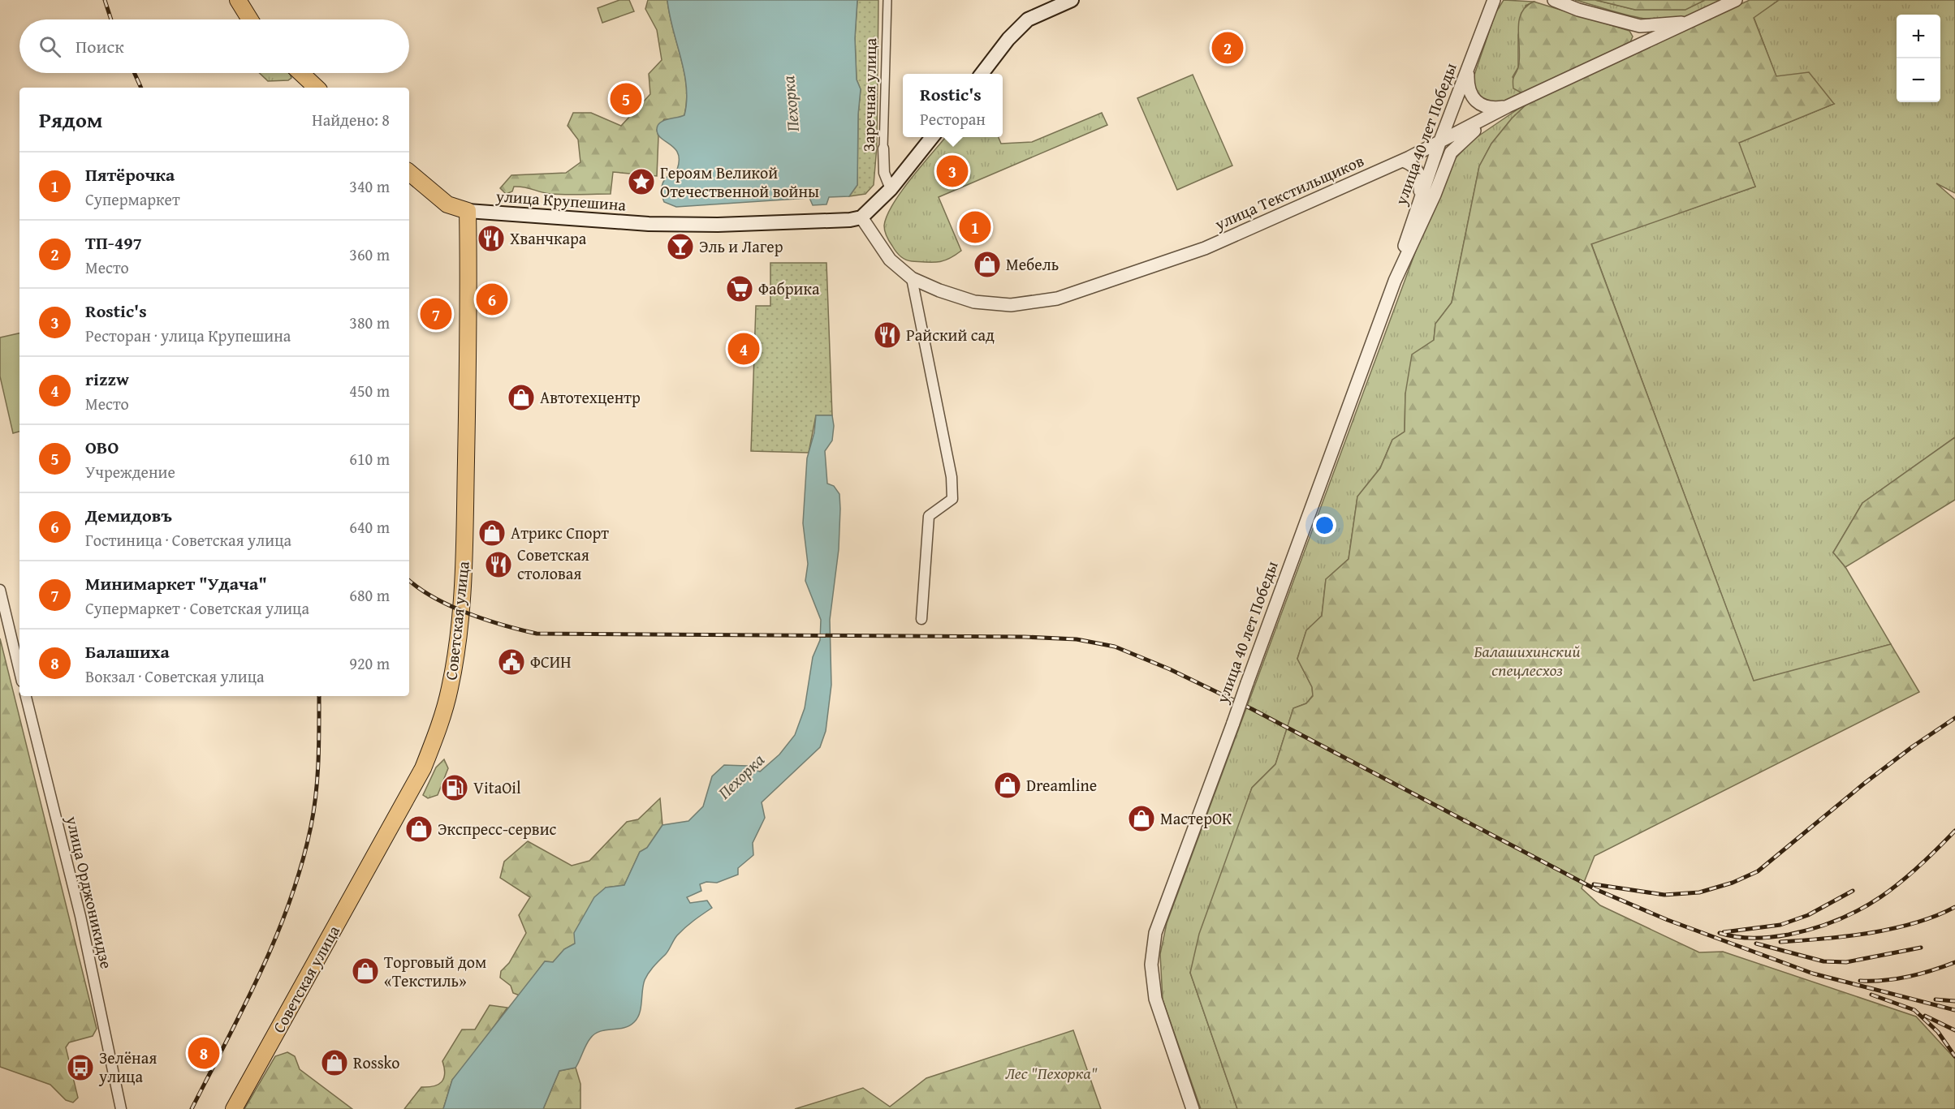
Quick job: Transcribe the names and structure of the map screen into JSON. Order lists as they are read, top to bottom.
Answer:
{
  "streets": {
    "main road": ["улица Крупешина", "Советская улица"],
    "street": [
      "Заречная улица",
      "улица 40 лет Победы",
      "улица Текстильщиков",
      "улица Орджоникидзе"
    ]
  },
  "crossings": [
    ["улица 40 лет Победы", "улица Текстильщиков"],
    ["улица Текстильщиков", "улица Крупешина"],
    ["улица Крупешина", "Советская улица"]
  ],
  "water": ["Пехорка"],
  "parks": ["Балашихинский спецлесхоз", "Лес \"Пехорка\""],
  "places": {
    "place": ["Героям Великой Отечественной войны"],
    "restaurant": ["Хванчкара", "Райский сад", "Советская столовая"],
    "bar": ["Эль и Лагер"],
    "shop": [
      "Мебель",
      "Автотехцентр",
      "Атрикс Спорт",
      "Dreamline",
      "МастерОК",
      "Экспресс-сервис",
      "Торговый дом «Текстиль»",
      "Rossko"
    ],
    "supermarket": ["Фабрика"],
    "public building": ["ФСИН"],
    "fuel station": ["VitaOil"],
    "bus stop": ["Зелёная улица"]
  },
  "page": {
    "map_buttons": ["+", "−"],
    "search": "Поиск",
    "pins": [
      "2",
      "5",
      "3",
      "1",
      "6",
      "7",
      "4",
      "8"
    ],
    "popup": ["Rostic's", "Ресторан"],
    "heading": ["Рядом", "Найдено: 8"],
    "list": [
      {
        "mark": "1",
        "name": "Пятёрочка",
        "note": "Супермаркет",
        "value": "340 m"
      },
      {
        "mark": "2",
        "name": "ТП-497",
        "note": "Место",
        "value": "360 m"
      },
      {
        "mark": "3",
        "name": "Rostic's",
        "note": "Ресторан · улица Крупешина",
        "value": "380 m"
      },
      {
        "mark": "4",
        "name": "rizzw",
        "note": "Место",
        "value": "450 m"
      },
      {
        "mark": "5",
        "name": "ОВО",
        "note": "Учреждение",
        "value": "610 m"
      },
      {
        "mark": "6",
        "name": "Демидовъ",
        "note": "Гостиница · Советская улица",
        "value": "640 m"
      },
      {
        "mark": "7",
        "name": "Минимаркет \"Удача\"",
        "note": "Супермаркет · Советская улица",
        "value": "680 m"
      },
      {
        "mark": "8",
        "name": "Балашиха",
        "note": "Вокзал · Советская улица",
        "value": "920 m"
      }
    ]
  }
}
